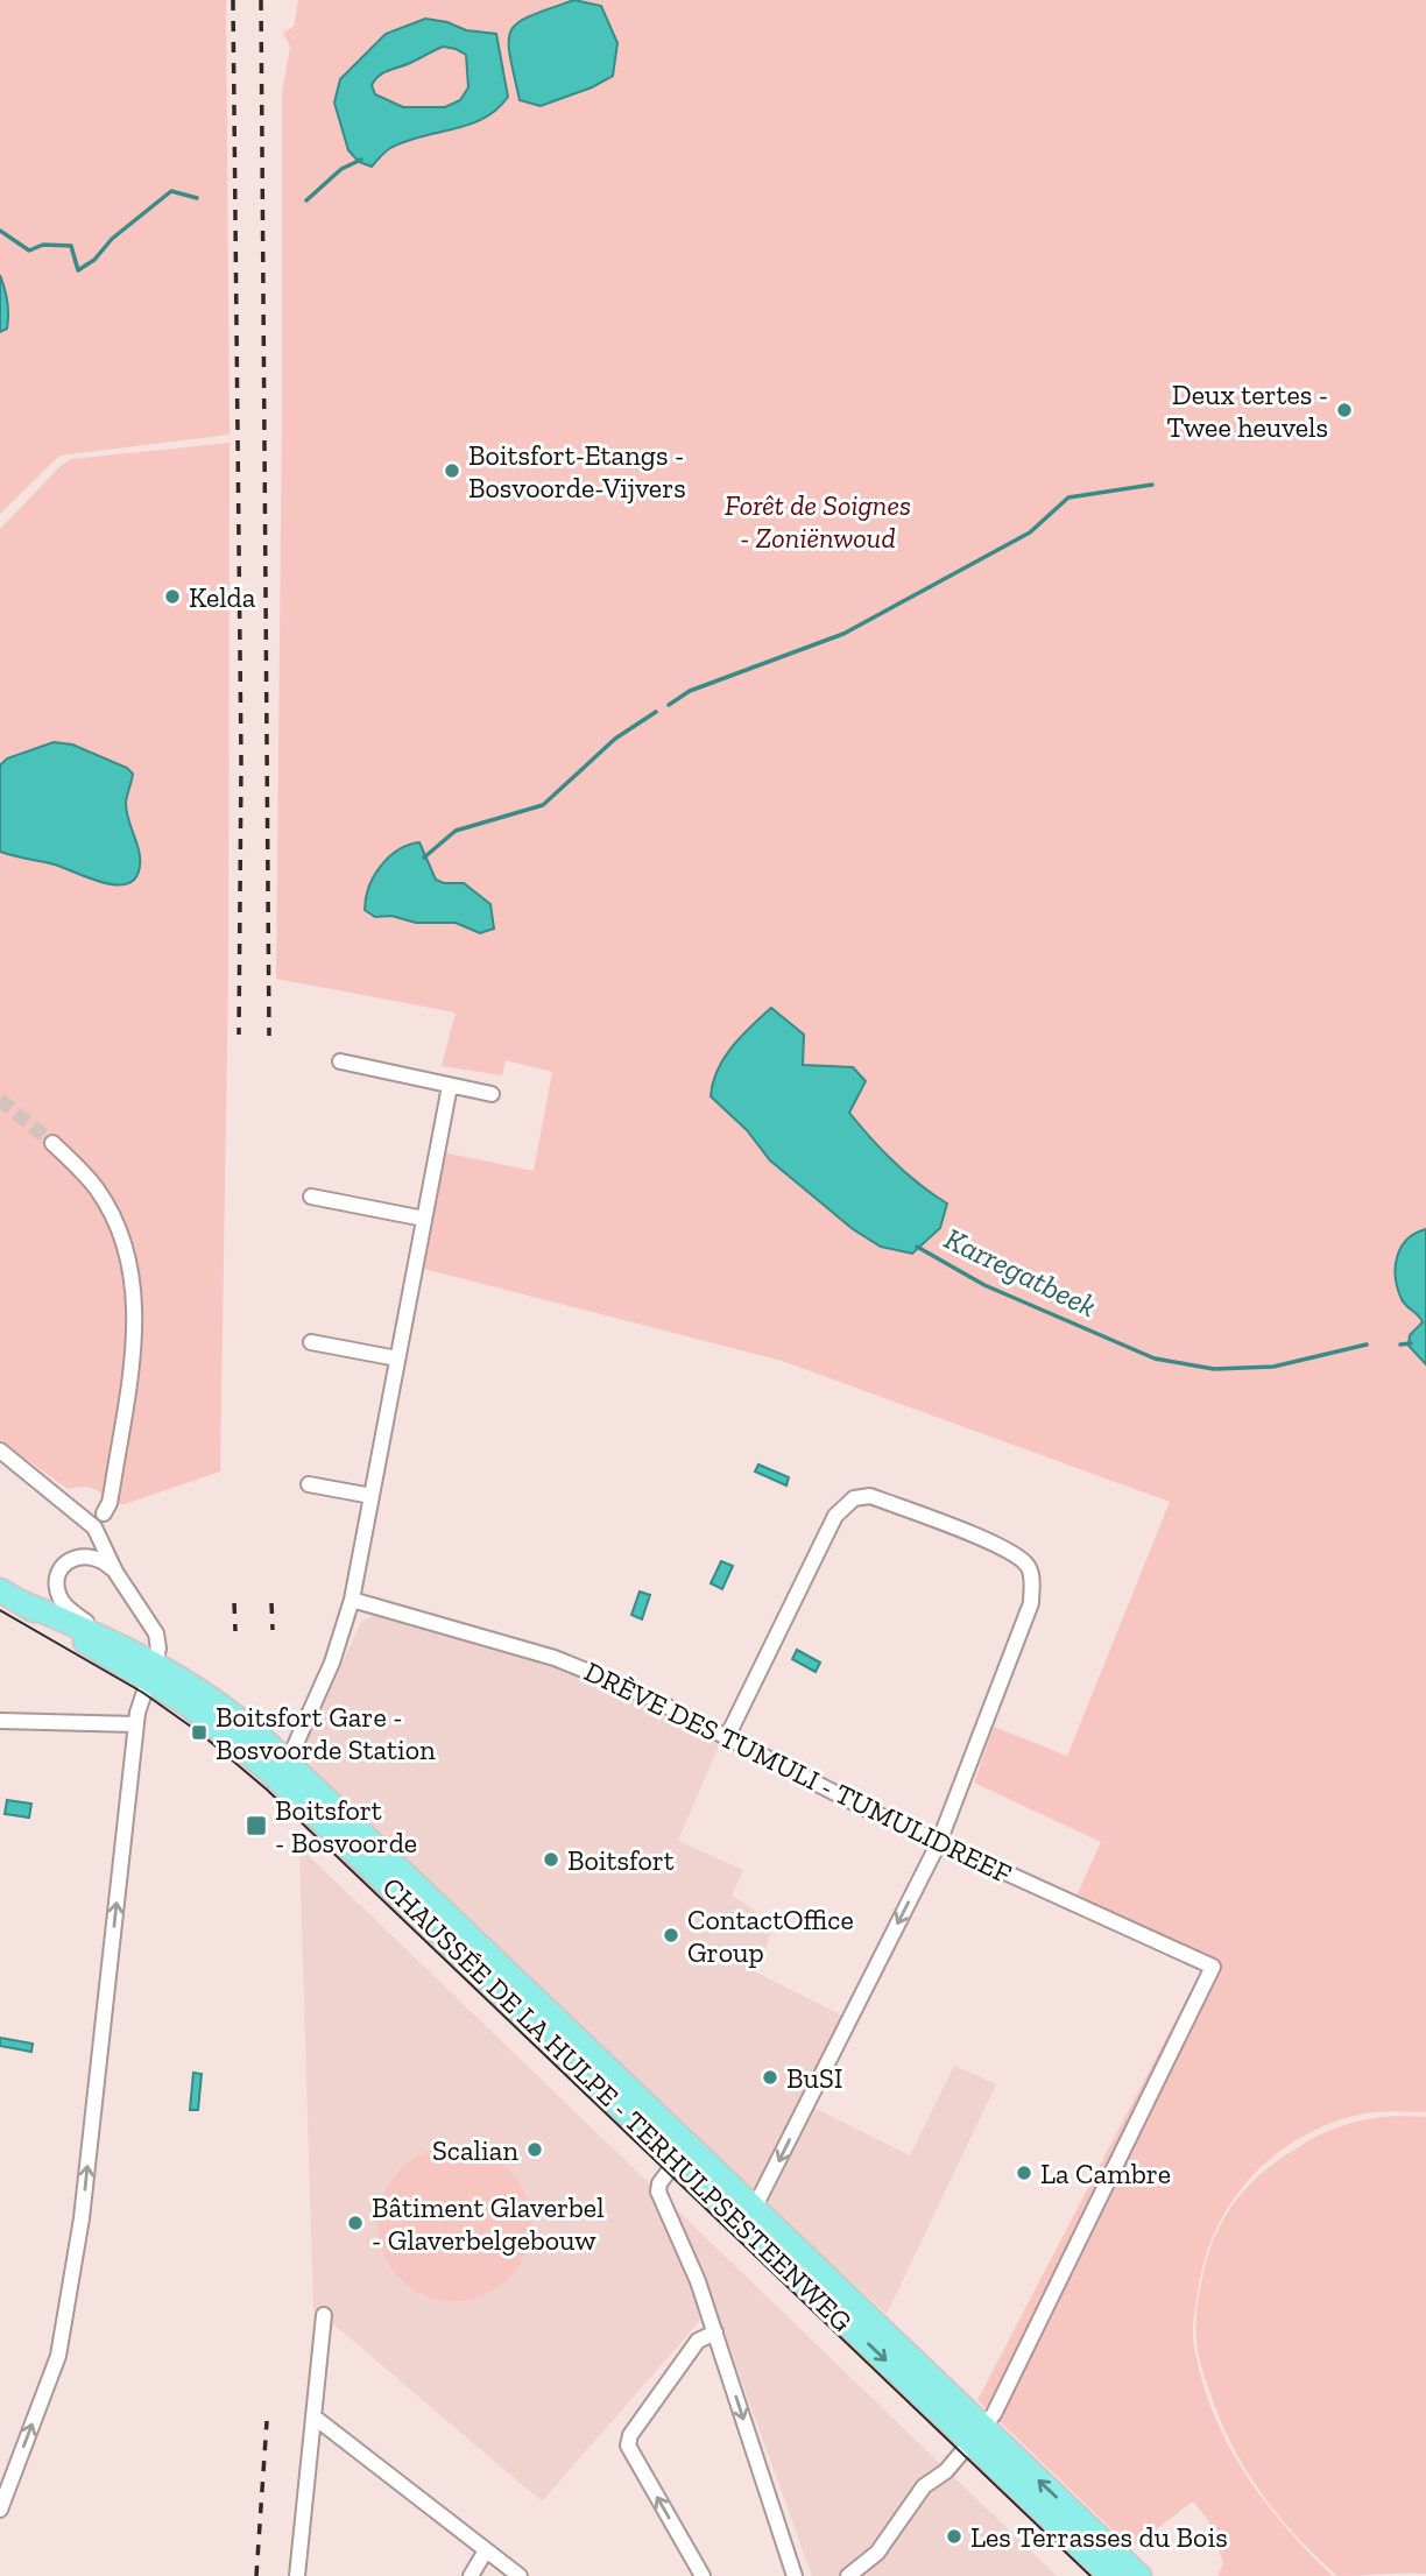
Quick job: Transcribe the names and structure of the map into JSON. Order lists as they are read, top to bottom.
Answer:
{
  "streets": {
    "main road": ["CHAUSSÉE DE LA HULPE - TERHULPSESTEENWEG"],
    "street": ["DRÈVE DES TUMULI - TUMULIDREEF"]
  },
  "crossings": [
    ["DRÈVE DES TUMULI - TUMULIDREEF", "CHAUSSÉE DE LA HULPE - TERHULPSESTEENWEG"]
  ],
  "water": ["Karregatbeek"],
  "parks": ["Forêt de Soignes - Zoniënwoud"],
  "places": {
    "other": [
      "Deux tertes - Twee heuvels",
      "Boitsfort-Etangs - Bosvoorde-Vijvers",
      "Kelda",
      "Boitsfort",
      "ContactOffice Group",
      "BuSI",
      "Scalian",
      "La Cambre",
      "Bâtiment Glaverbel - Glaverbelgebouw",
      "Les Terrasses du Bois"
    ],
    "transit": ["Boitsfort Gare - Bosvoorde Station", "Boitsfort - Bosvoorde"]
  }
}
